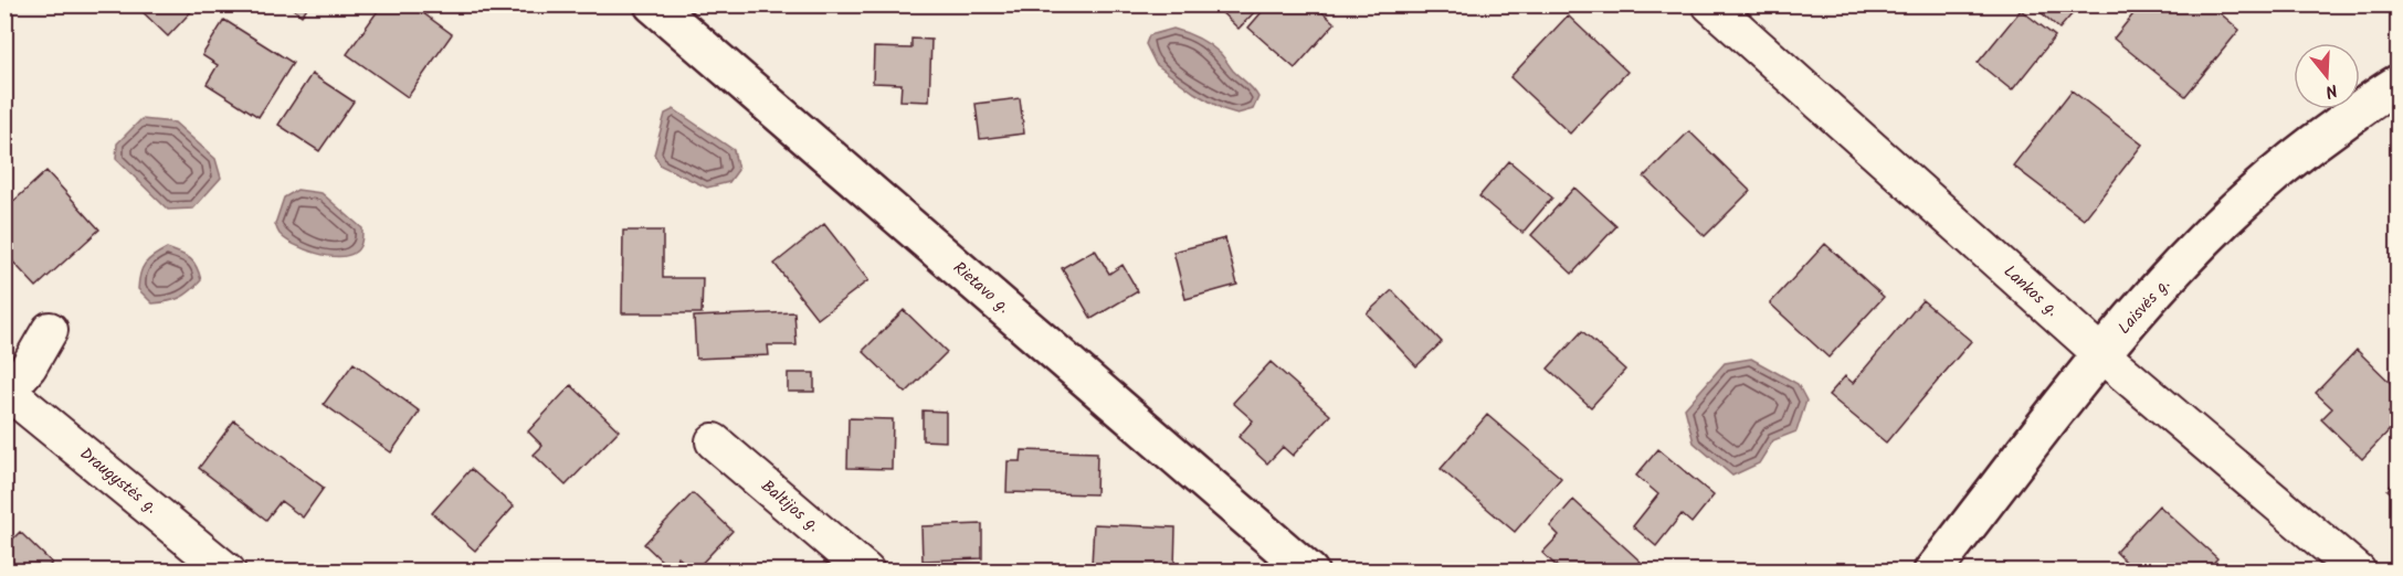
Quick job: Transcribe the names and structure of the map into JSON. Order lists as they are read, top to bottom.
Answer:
{
  "streets": {
    "main road": ["Rietavo g.", "Laisvės g."],
    "street": ["Lankos g.", "Draugystės g.", "Baltijos g."]
  },
  "crossings": [
    ["Lankos g.", "Laisvės g."]
  ],
  "north": "bottom"
}
